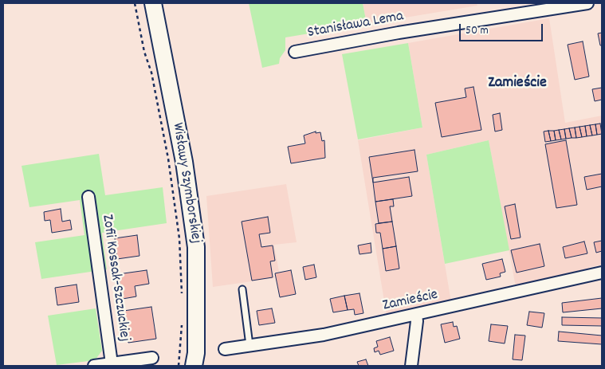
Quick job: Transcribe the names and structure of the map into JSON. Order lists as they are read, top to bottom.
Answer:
{
  "streets": {
    "main road": ["Wisławy Szymborskiej"],
    "street": ["Stanisława Lema", "Zofii Kossak-Szczuckiej", "Zamieście"]
  },
  "districts": ["Zamieście"],
  "scale_bar": "50 m"
}
